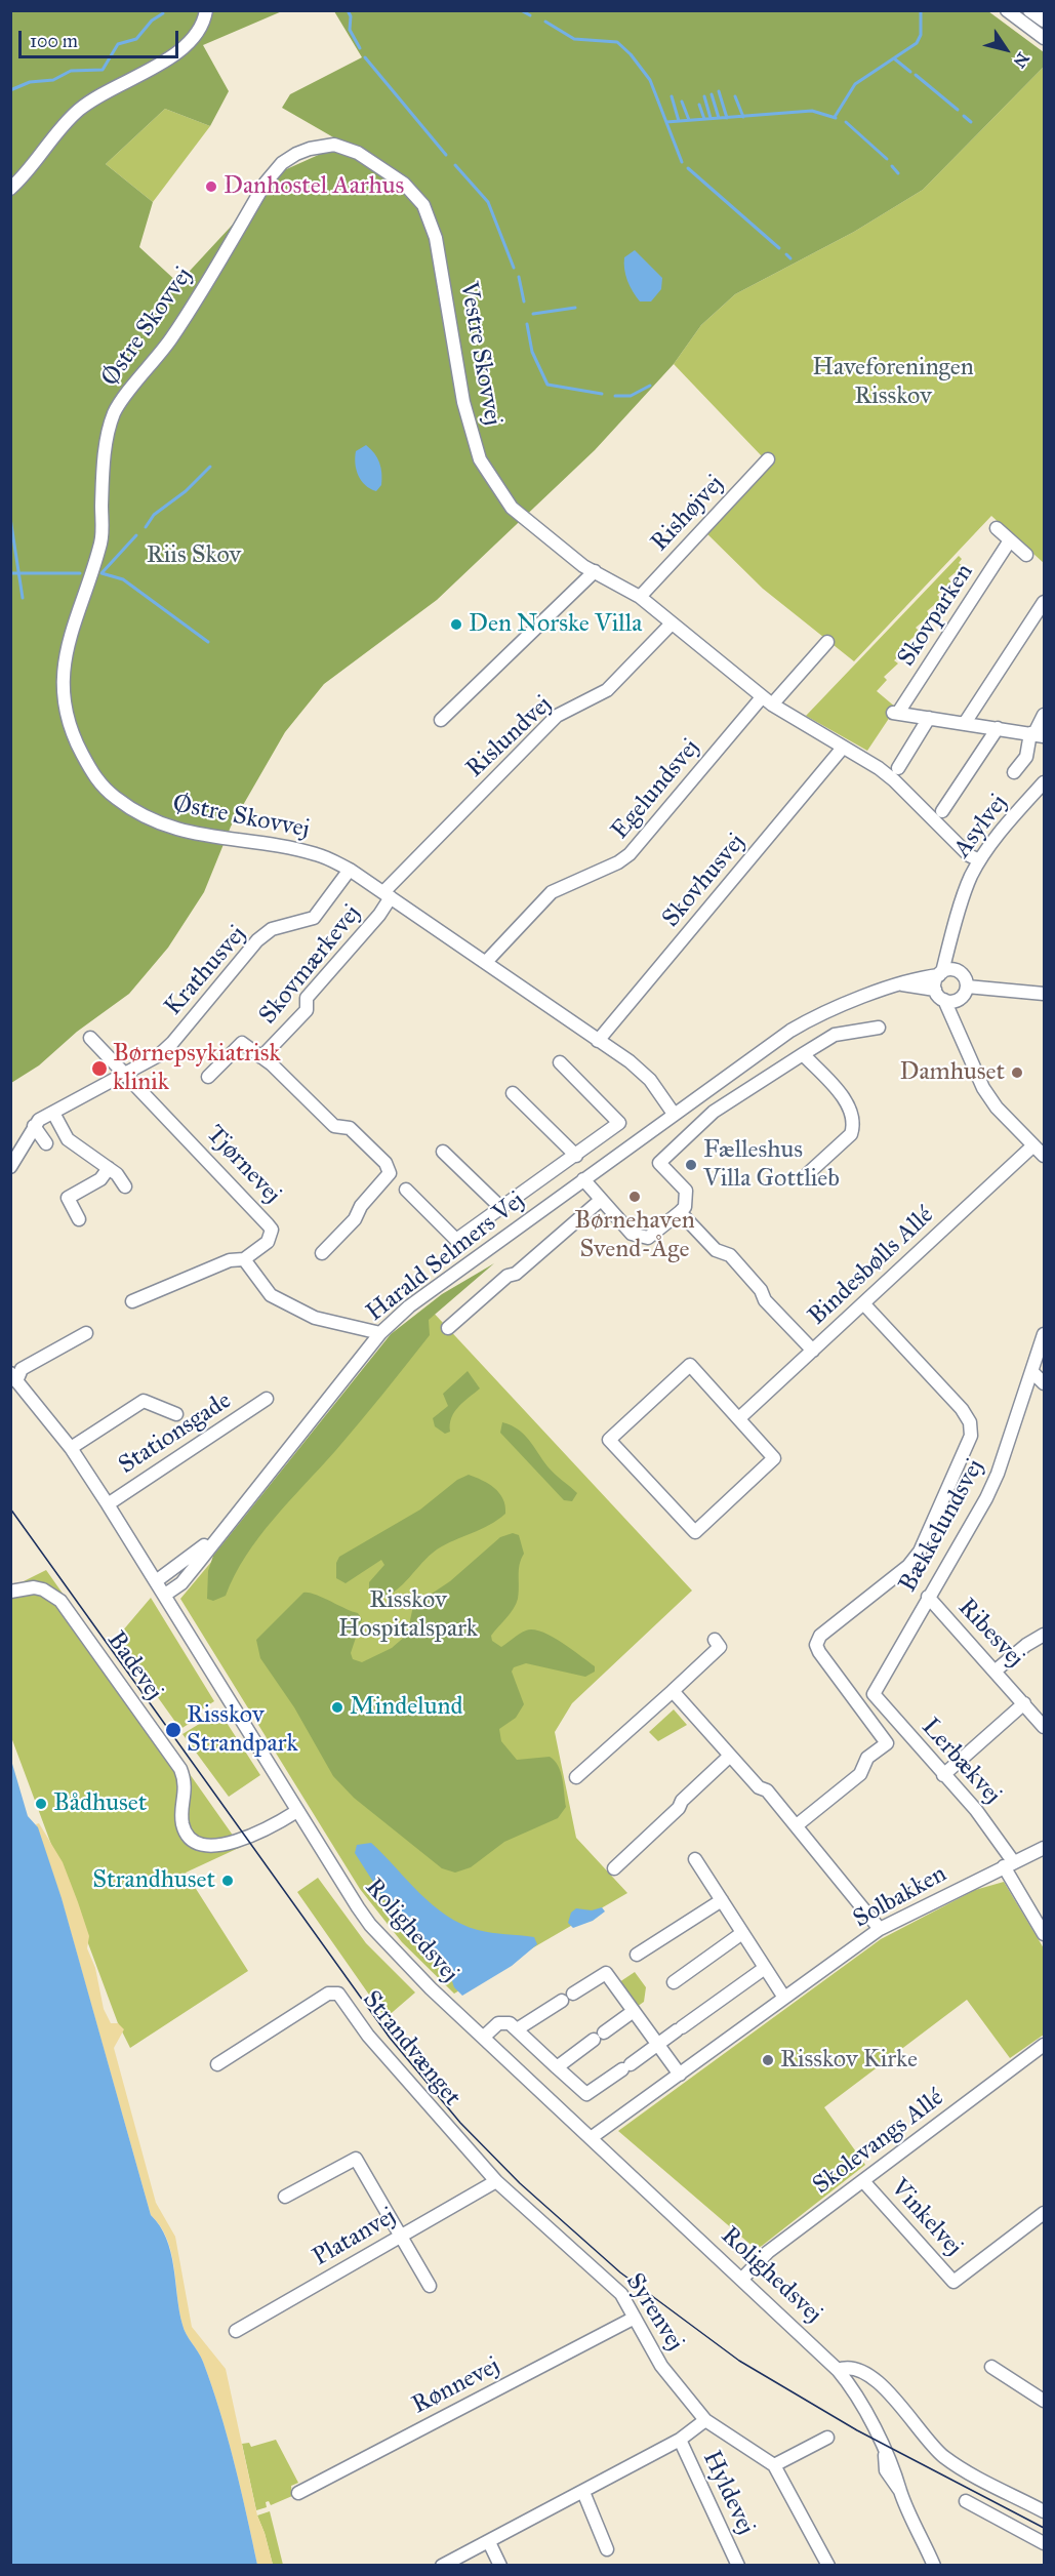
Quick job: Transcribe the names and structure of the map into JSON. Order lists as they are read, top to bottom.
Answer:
{
  "streets": {
    "street": [
      "Østre Skovvej",
      "Vestre Skovvej",
      "Rishøjvej",
      "Skovparken",
      "Rislundvej",
      "Egelundsvej",
      "Asylvej",
      "Skovhusvej",
      "Skovmærkevej",
      "Krathusvej",
      "Tjørnevej",
      "Harald Selmers Vej",
      "Bindesbølls Allé",
      "Stationsgade",
      "Bækkelundsvej",
      "Ribesvej",
      "Badevej",
      "Lerbækvej",
      "Solbakken",
      "Rolighedsvej",
      "Strandvænget",
      "Skolevangs Allé",
      "Vinkelvej",
      "Platanvej",
      "Syrenvej",
      "Rønnevej",
      "Hyldevej"
    ]
  },
  "crossings": [
    ["Østre Skovvej", "Vestre Skovvej"],
    ["Østre Skovvej", "Rislundvej"],
    ["Østre Skovvej", "Egelundsvej"],
    ["Østre Skovvej", "Skovhusvej"],
    ["Østre Skovvej", "Skovmærkevej"],
    ["Østre Skovvej", "Krathusvej"],
    ["Østre Skovvej", "Harald Selmers Vej"],
    ["Vestre Skovvej", "Rishøjvej"],
    ["Vestre Skovvej", "Rislundvej"],
    ["Vestre Skovvej", "Egelundsvej"],
    ["Vestre Skovvej", "Asylvej"],
    ["Vestre Skovvej", "Skovhusvej"],
    ["Rislundvej", "Skovmærkevej"],
    ["Asylvej", "Harald Selmers Vej"],
    ["Krathusvej", "Tjørnevej"],
    ["Harald Selmers Vej", "Stationsgade"],
    ["Harald Selmers Vej", "Rolighedsvej"],
    ["Stationsgade", "Rolighedsvej"],
    ["Bækkelundsvej", "Ribesvej"],
    ["Bækkelundsvej", "Lerbækvej"],
    ["Badevej", "Rolighedsvej"],
    ["Lerbækvej", "Solbakken"],
    ["Solbakken", "Rolighedsvej"],
    ["Rolighedsvej", "Skolevangs Allé"],
    ["Strandvænget", "Platanvej"],
    ["Strandvænget", "Syrenvej"],
    ["Skolevangs Allé", "Vinkelvej"],
    ["Platanvej", "Syrenvej"],
    ["Syrenvej", "Rønnevej"]
  ],
  "parks": ["Haveforeningen Risskov", "Riis Skov", "Risskov Hospitalspark"],
  "places": [
    "Danhostel Aarhus",
    "Den Norske Villa",
    "Børnepsykiatrisk klinik",
    "Damhuset",
    "Fælleshus Villa Gottlieb",
    "Børnehaven Svend-Åge",
    "Mindelund",
    "Risskov Strandpark",
    "Bådhuset",
    "Strandhuset",
    "Risskov Kirke"
  ],
  "scale_bar": "100 m",
  "north": "bottom right"
}
